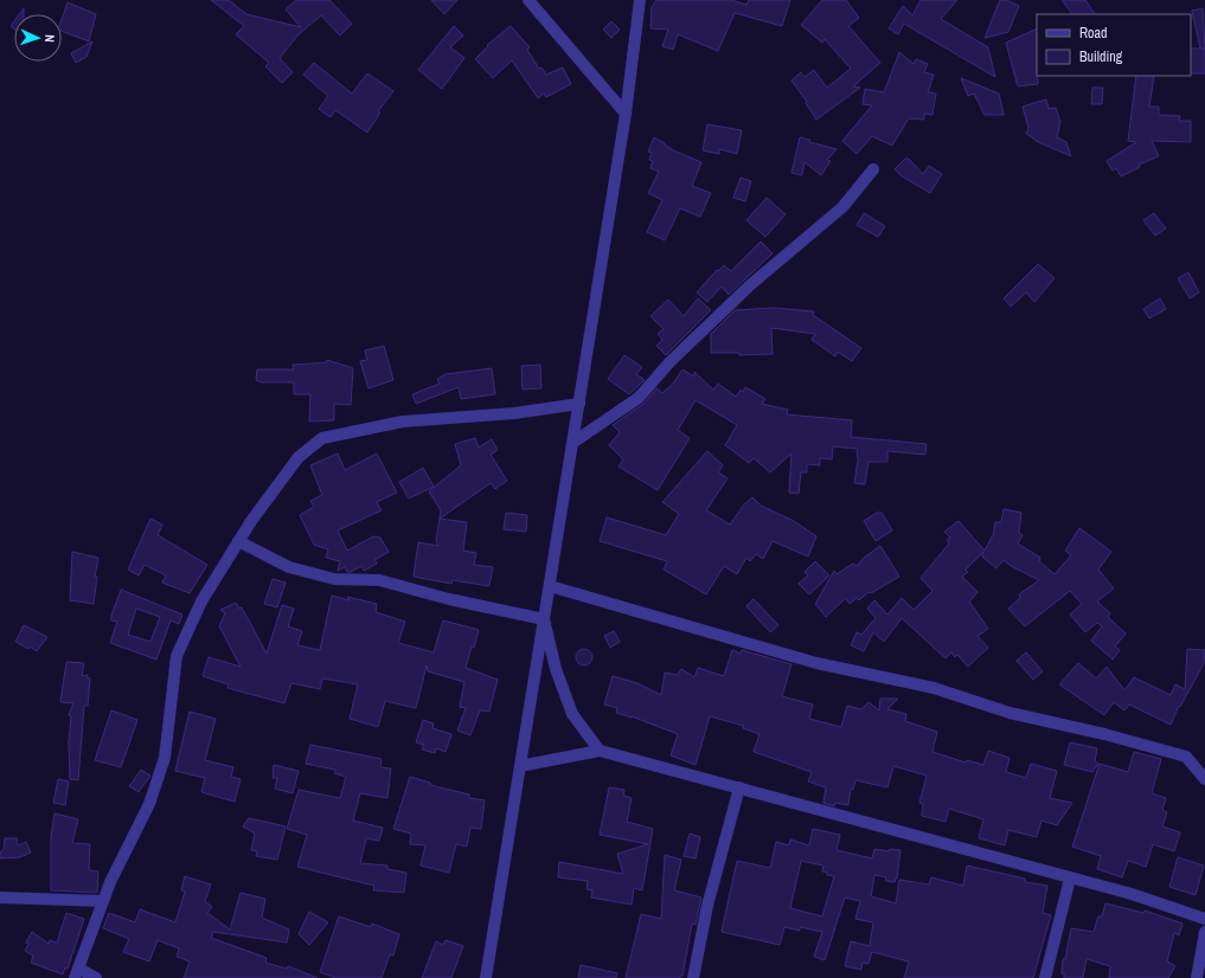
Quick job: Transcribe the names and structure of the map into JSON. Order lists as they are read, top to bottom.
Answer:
{
  "legend": ["Road", "Building"],
  "north": "right"
}
